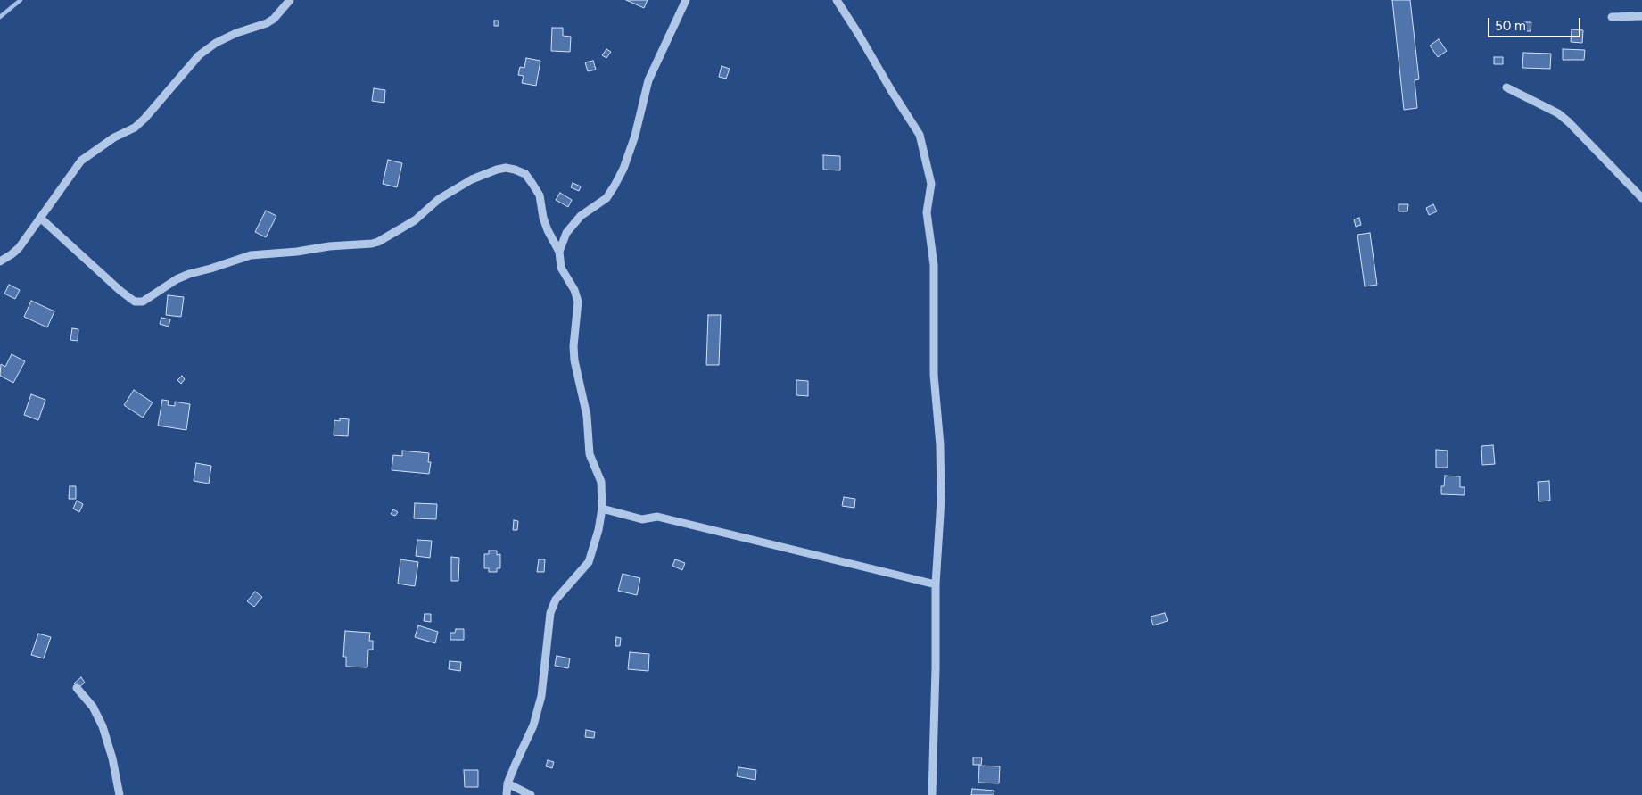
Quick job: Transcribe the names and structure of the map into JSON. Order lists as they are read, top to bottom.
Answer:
{
  "scale_bar": "50 m"
}
